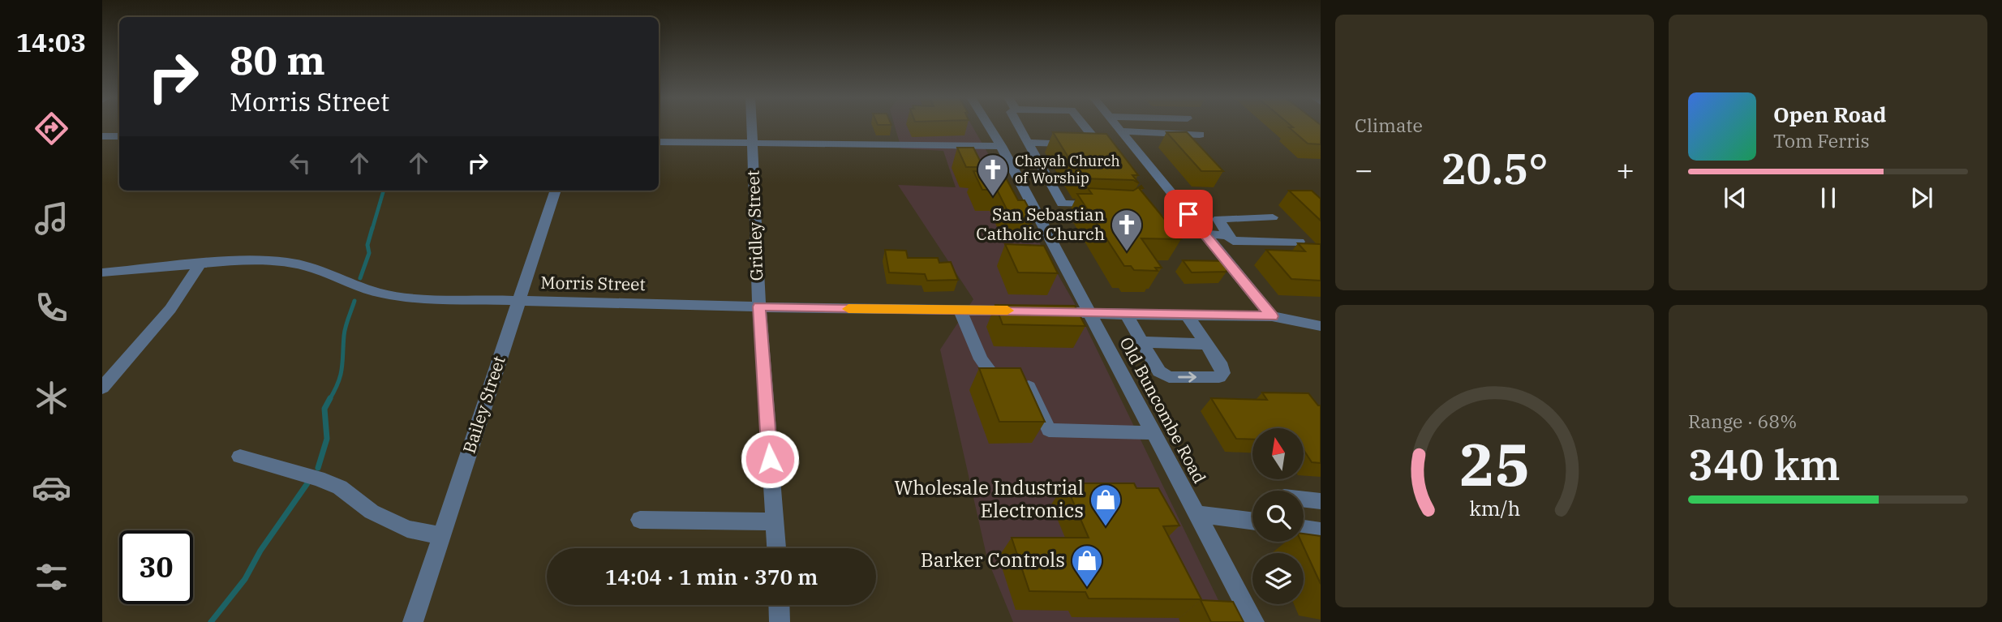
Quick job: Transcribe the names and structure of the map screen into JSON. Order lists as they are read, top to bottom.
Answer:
{
  "streets": {
    "street": [
      "Gridley Street",
      "Morris Street",
      "Bailey Street",
      "Old Buncombe Road"
    ]
  },
  "crossings": [
    ["Gridley Street", "Morris Street"],
    ["Morris Street", "Bailey Street"]
  ],
  "places": {
    "church": ["Chayah Church of Worship", "San Sebastian Catholic Church"],
    "shop": ["Wholesale Industrial Electronics", "Barker Controls"]
  },
  "north": "top",
  "page": {
    "tabs": "14:03",
    "tile": [
      "Climate",
      ["Range · 68%", "340 km"]
    ],
    "turn": ["80 m", "Morris Street"],
    "song": ["Open Road", "Tom Ferris"],
    "heat": ["−", "20.5°", "+"],
    "limit": "30",
    "trip": "14:04 · 1 min · 370 m",
    "gauge": ["25", "km/h"]
  }
}
